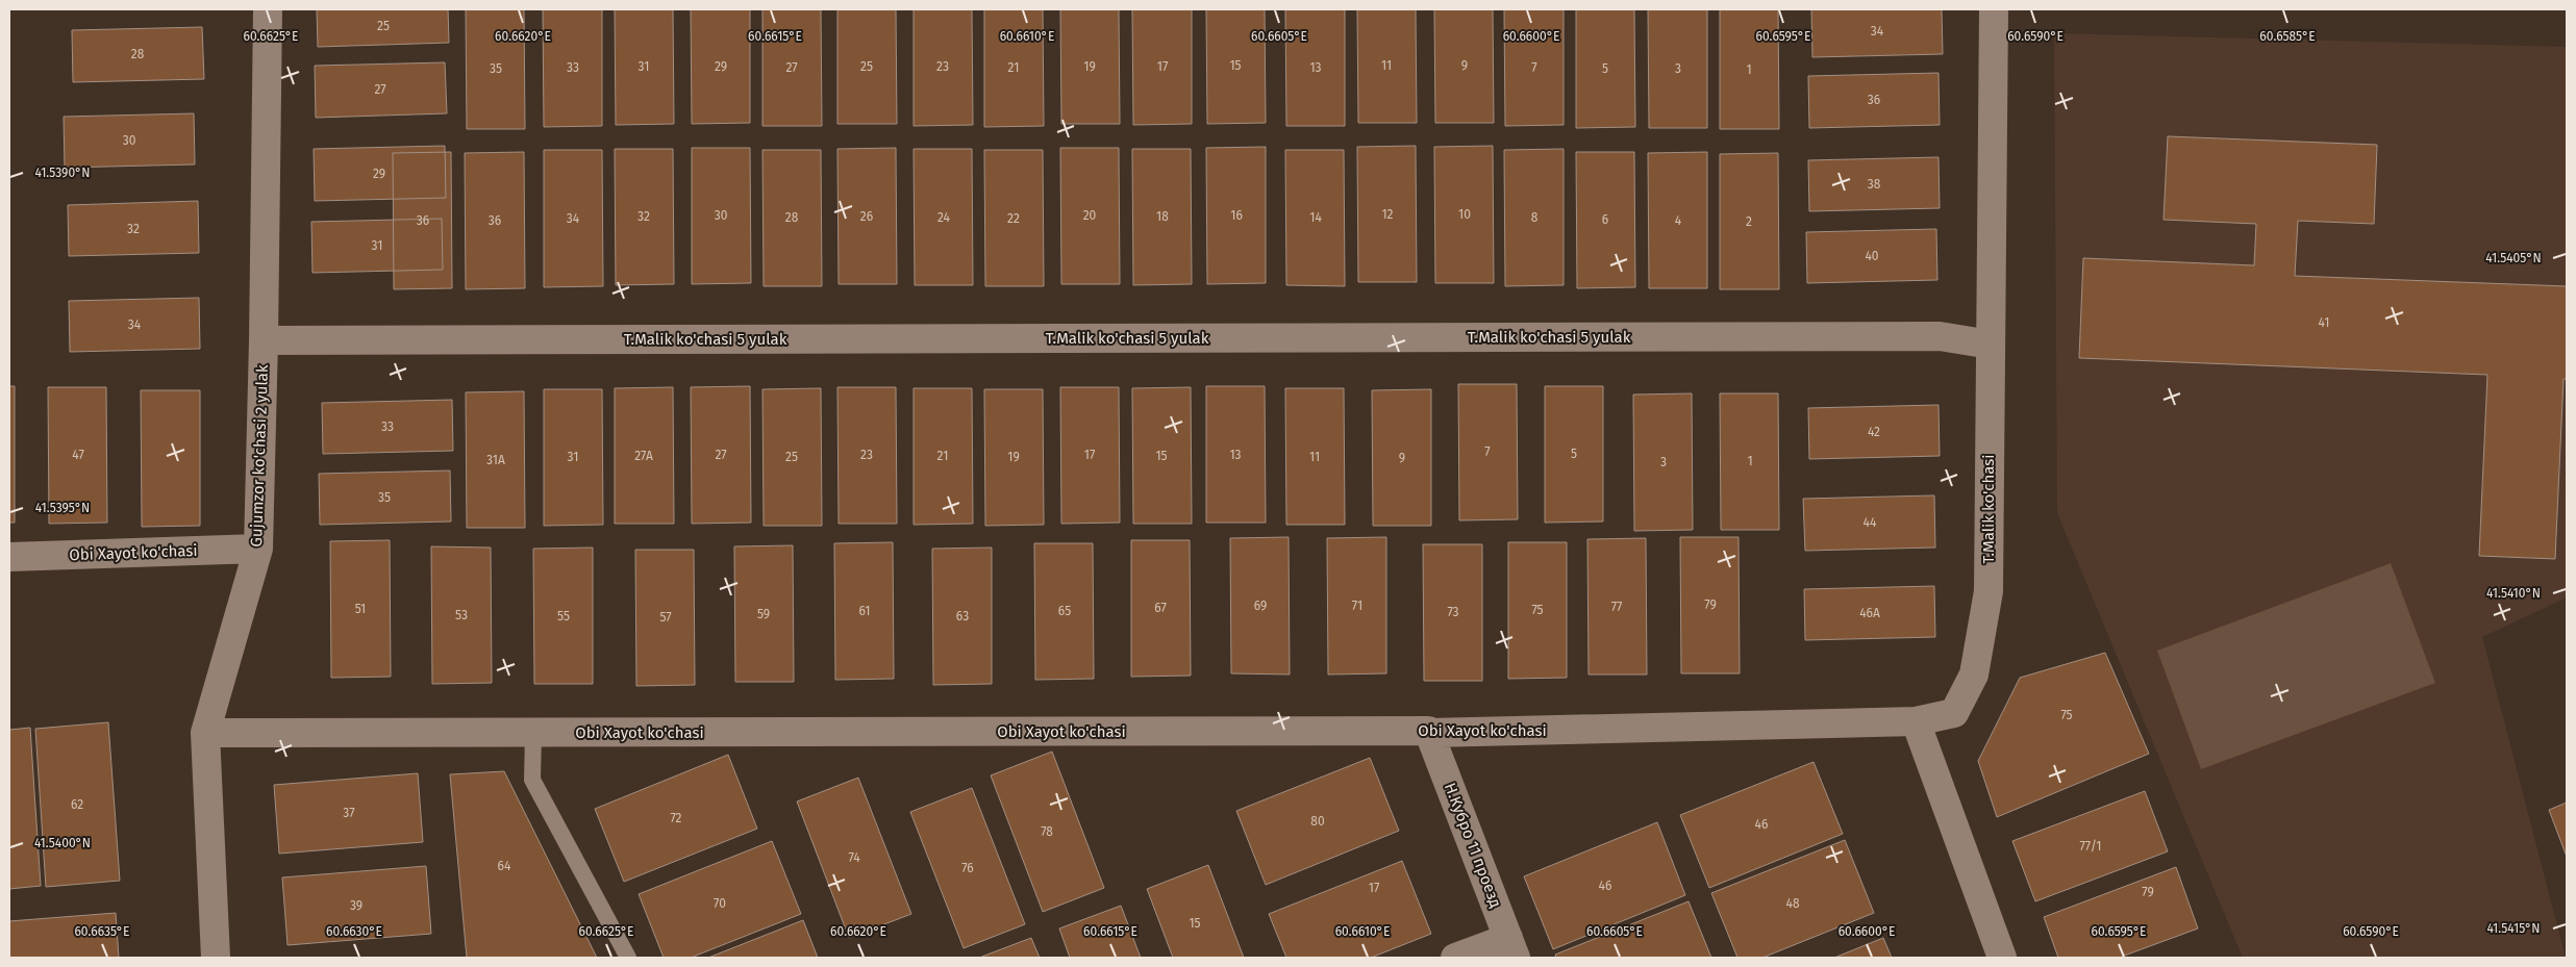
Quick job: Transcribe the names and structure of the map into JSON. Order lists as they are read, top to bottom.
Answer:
{
  "streets": {
    "street": [
      "T.Malik ko'chasi 5 yulak",
      "Gujumzor ko'chasi 2 yulak",
      "T.Malik ko'chasi",
      "Obi Xayot ko'chasi",
      "Н.Кубро 11 проезд"
    ]
  },
  "crossings": [
    ["T.Malik ko'chasi 5 yulak", "Gujumzor ko'chasi 2 yulak"],
    ["T.Malik ko'chasi 5 yulak", "T.Malik ko'chasi"],
    ["Gujumzor ko'chasi 2 yulak", "Obi Xayot ko'chasi"],
    ["T.Malik ko'chasi", "Obi Xayot ko'chasi"],
    ["Obi Xayot ko'chasi", "Н.Кубро 11 проезд"]
  ],
  "house_numbers": [
    "25",
    "34",
    "28",
    "15",
    "11",
    "9",
    "31",
    "29",
    "25",
    "23",
    "19",
    "17",
    "33",
    "27",
    "21",
    "13",
    "7",
    "35",
    "5",
    "3",
    "1",
    "27",
    "36",
    "30",
    "29",
    "38",
    "12",
    "10",
    "30",
    "20",
    "16",
    "32",
    "26",
    "18",
    "28",
    "24",
    "14",
    "8",
    "34",
    "22",
    "6",
    "36",
    "36",
    "4",
    "2",
    "32",
    "31",
    "40",
    "41",
    "34",
    "33",
    "42",
    "7",
    "5",
    "47",
    "27",
    "23",
    "17",
    "13",
    "27A",
    "21",
    "15",
    "31",
    "25",
    "19",
    "11",
    "9",
    "31A",
    "1",
    "3",
    "35",
    "44",
    "79",
    "69",
    "71",
    "77",
    "67",
    "51",
    "75",
    "61",
    "65",
    "73",
    "46A",
    "59",
    "53",
    "55",
    "63",
    "57",
    "75",
    "62",
    "37",
    "72",
    "80",
    "46",
    "78",
    "77/1",
    "74",
    "64",
    "76",
    "46",
    "17",
    "79",
    "70",
    "48",
    "39",
    "15"
  ],
  "coordinates": [
    "60.6625°E",
    "60.6620°E",
    "60.6615°E",
    "60.6610°E",
    "60.6605°E",
    "60.6600°E",
    "60.6595°E",
    "60.6590°E",
    "60.6585°E",
    "41.5390°N",
    "41.5405°N",
    "41.5395°N",
    "41.5410°N",
    "41.5400°N",
    "41.5415°N",
    "60.6635°E",
    "60.6630°E"
  ]
}
